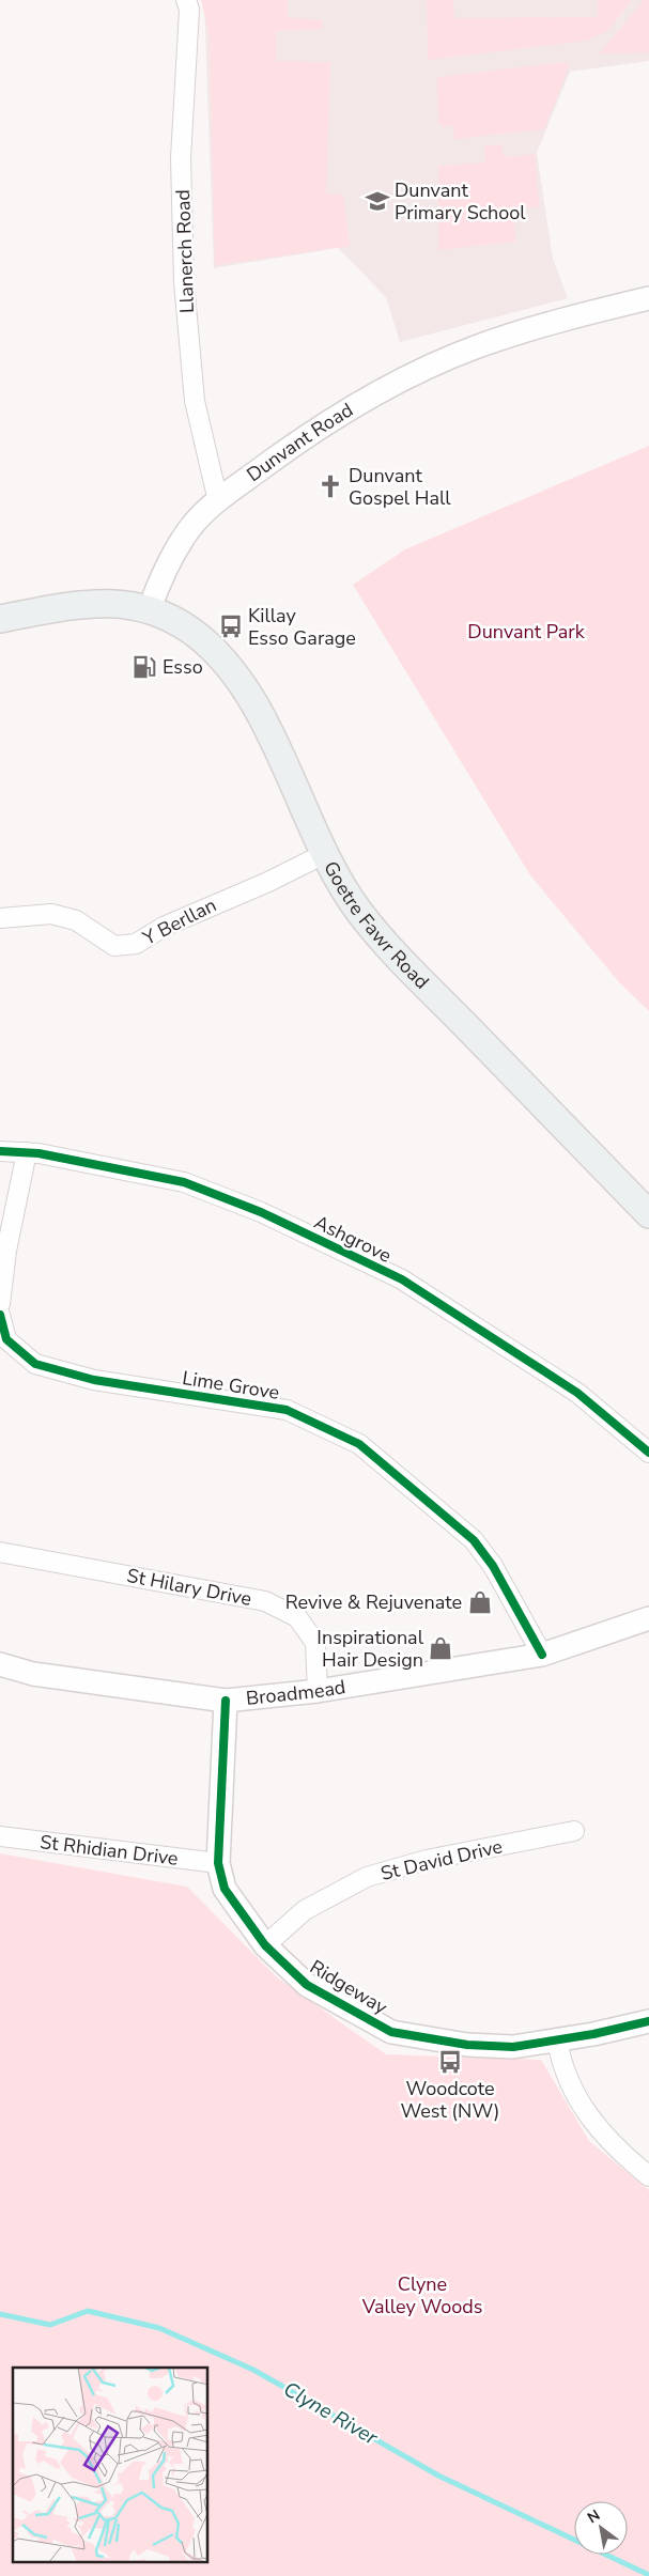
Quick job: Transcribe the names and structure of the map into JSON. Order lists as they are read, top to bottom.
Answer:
{
  "streets": {
    "main road": ["Goetre Fawr Road"],
    "street": [
      "Llanerch Road",
      "Dunvant Road",
      "Y Berllan",
      "Ashgrove",
      "Lime Grove",
      "St Hilary Drive",
      "Broadmead",
      "St Rhidian Drive",
      "St David Drive",
      "Ridgeway"
    ]
  },
  "crossings": [
    ["Llanerch Road", "Dunvant Road"],
    ["Dunvant Road", "Goetre Fawr Road"],
    ["Y Berllan", "Goetre Fawr Road"],
    ["Lime Grove", "Broadmead"],
    ["St Hilary Drive", "Broadmead"],
    ["Broadmead", "Ridgeway"],
    ["St Rhidian Drive", "Ridgeway"],
    ["St David Drive", "Ridgeway"]
  ],
  "water": ["Clyne River"],
  "parks": ["Dunvant Park", "Clyne Valley Woods"],
  "places": {
    "school or university": ["Dunvant Primary School"],
    "church": ["Dunvant Gospel Hall"],
    "bus stop": ["Killay Esso Garage", "Woodcote West (NW)"],
    "fuel station": ["Esso"],
    "shop": ["Revive & Rejuvenate", "Inspirational Hair Design"]
  },
  "north": "top left"
}
